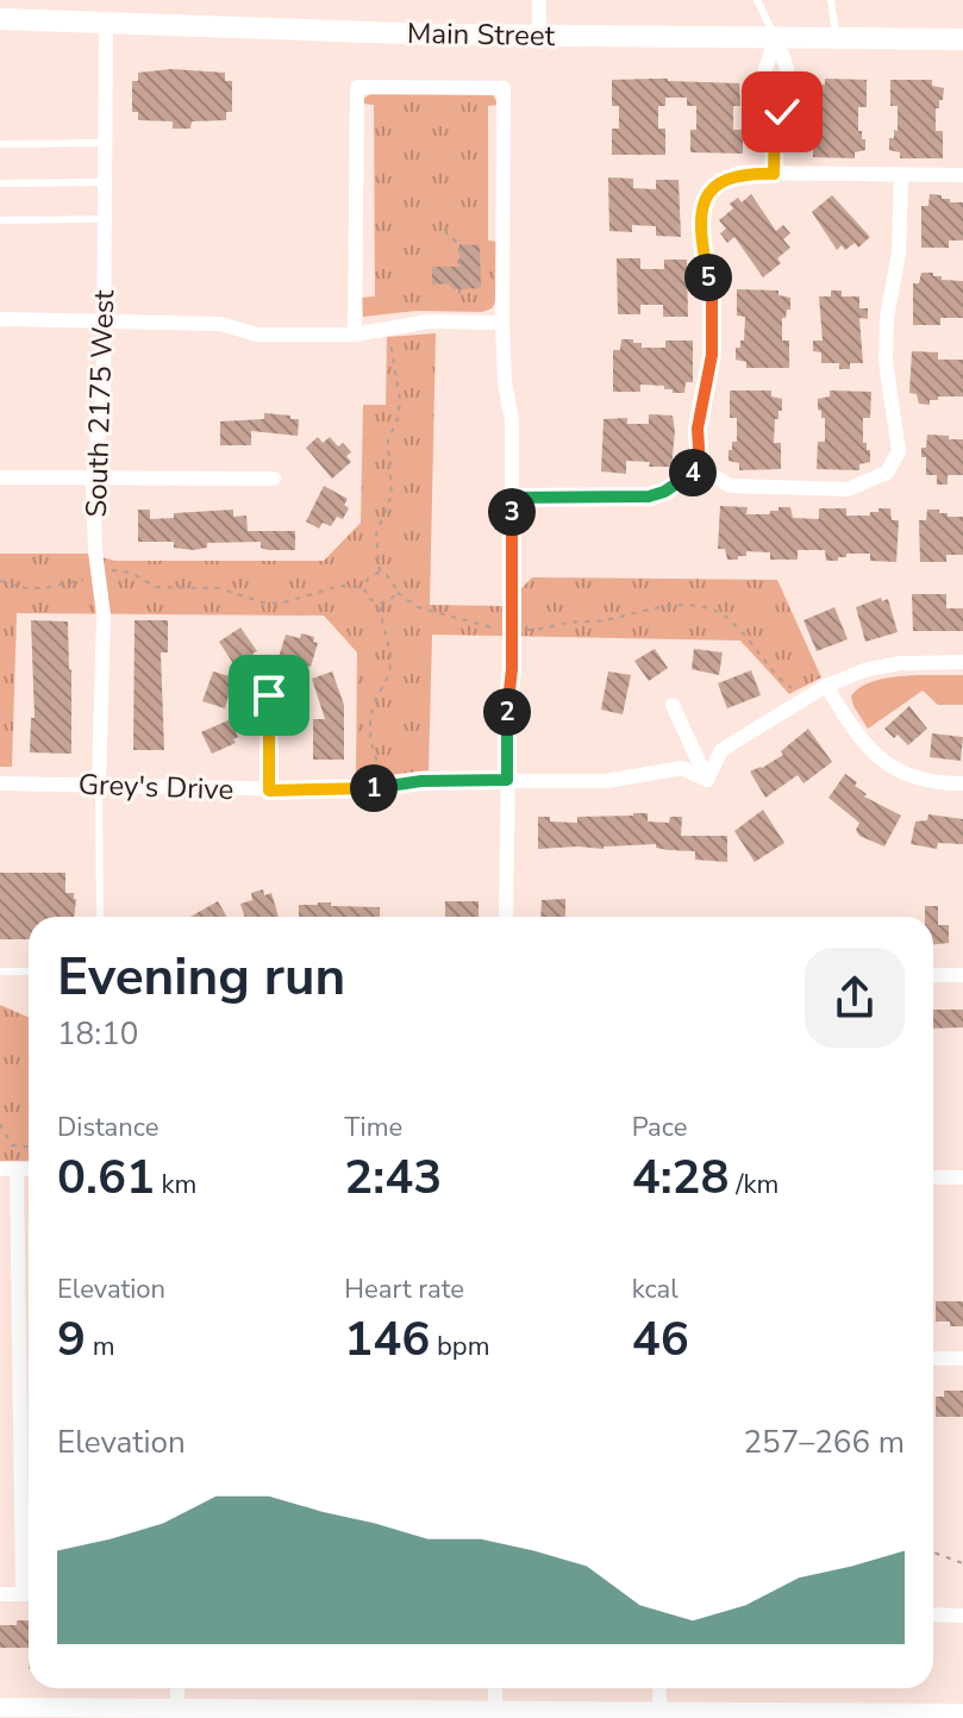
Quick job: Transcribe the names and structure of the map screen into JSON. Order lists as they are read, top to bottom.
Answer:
{
  "streets": {
    "main road": ["Main Street"],
    "street": ["South 2175 West", "Grey's Drive"]
  },
  "crossings": [
    ["Main Street", "South 2175 West"],
    ["South 2175 West", "Grey's Drive"]
  ],
  "page": {
    "pins": [
      "5",
      "4",
      "3",
      "2",
      "1"
    ],
    "heading": ["Evening run", "18:10"],
    "stats": [
      ["Distance", "0.61 km"],
      ["Time", "2:43"],
      ["Pace", "4:28 /km"],
      ["Elevation", "9 m"],
      ["Heart rate", "146 bpm"],
      ["kcal", "46"]
    ],
    "chart": ["Elevation", "257–266 m"]
  }
}
